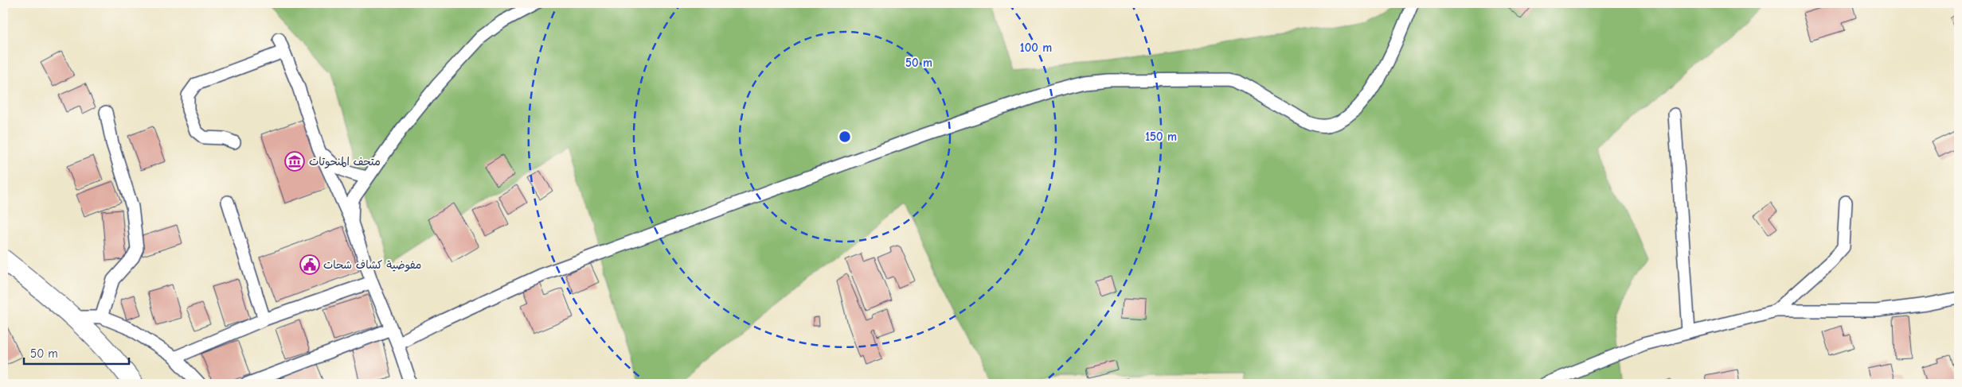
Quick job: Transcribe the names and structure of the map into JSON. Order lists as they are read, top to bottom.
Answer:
{
  "places": {
    "museum": ["متحف المنحوتات"],
    "public building": ["مفوضية كشاف شحات"]
  },
  "scale_bar": "50 m",
  "rings": ["100 m", "50 m", "150 m"]
}
